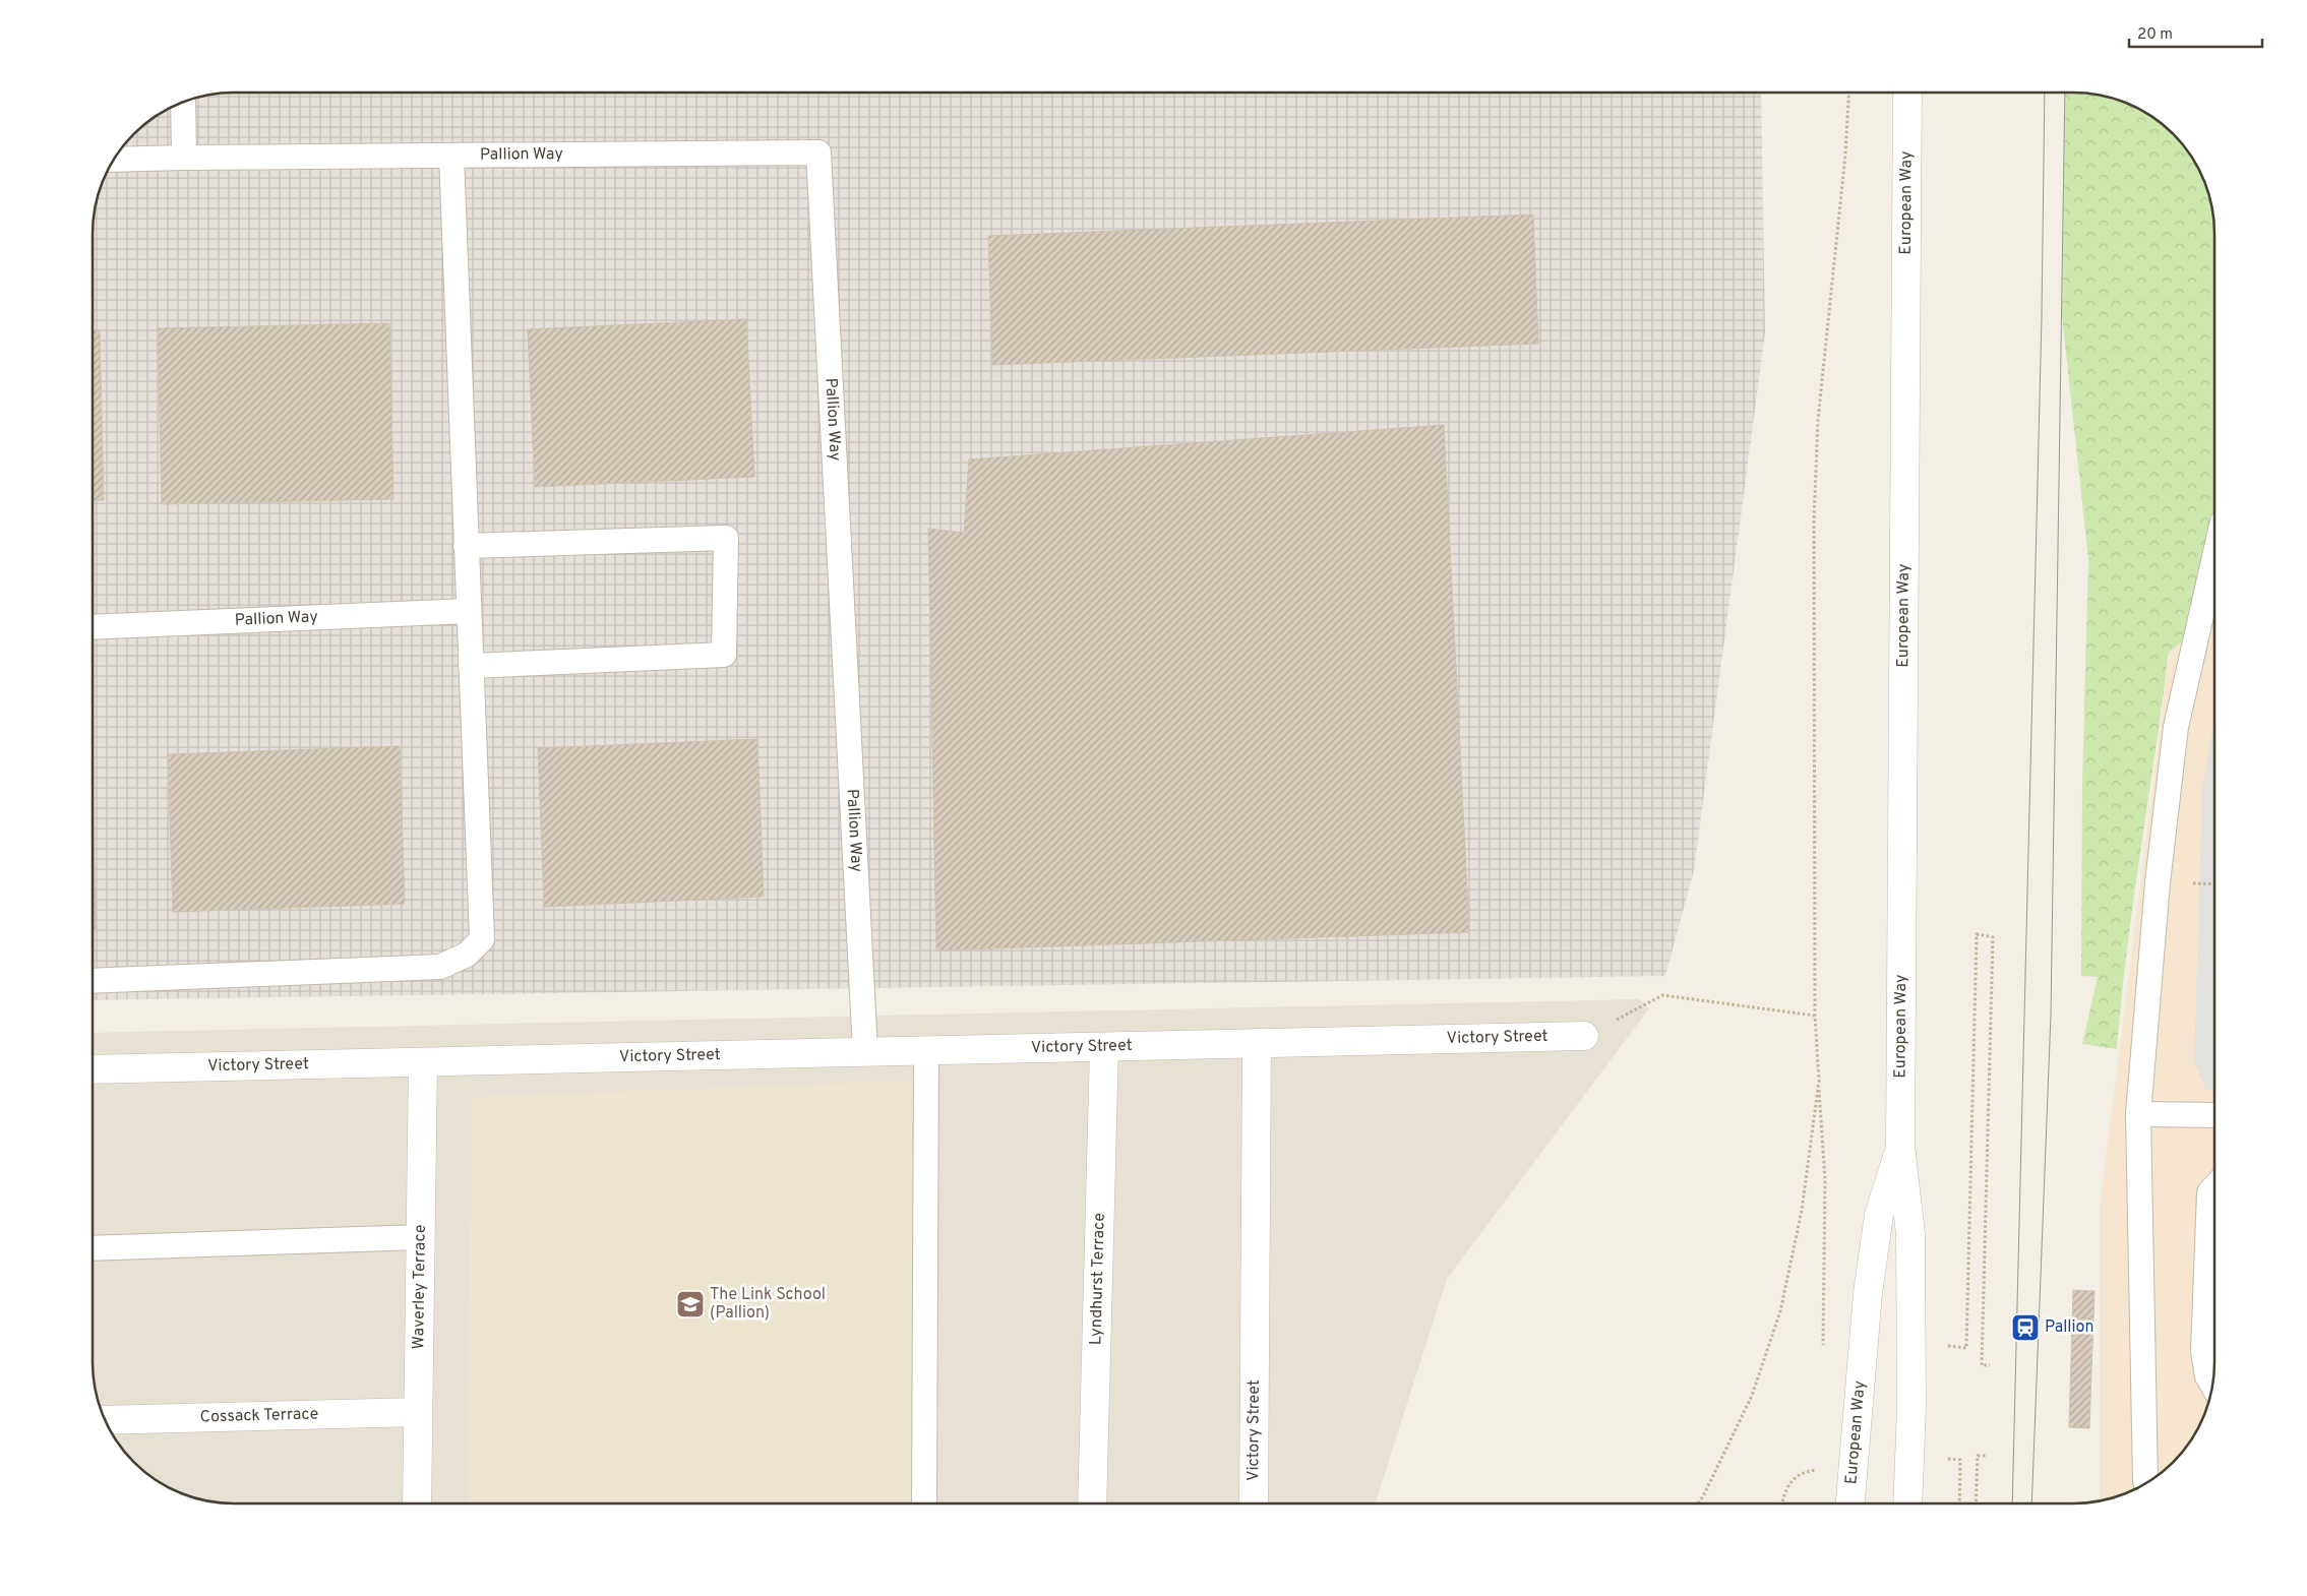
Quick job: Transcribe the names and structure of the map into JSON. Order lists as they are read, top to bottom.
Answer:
{
  "streets": {
    "street": [
      "European Way",
      "Victory Street",
      "Lyndhurst Terrace",
      "Waverley Terrace",
      "Cossack Terrace"
    ],
    "lane": ["Pallion Way"]
  },
  "crossings": [
    ["Pallion Way", "Victory Street"],
    ["Victory Street", "Lyndhurst Terrace"],
    ["Victory Street", "Waverley Terrace"],
    ["Waverley Terrace", "Cossack Terrace"]
  ],
  "places": {
    "school or university": ["The Link School (Pallion)"],
    "station": ["Pallion"]
  },
  "scale_bar": "20 m"
}
